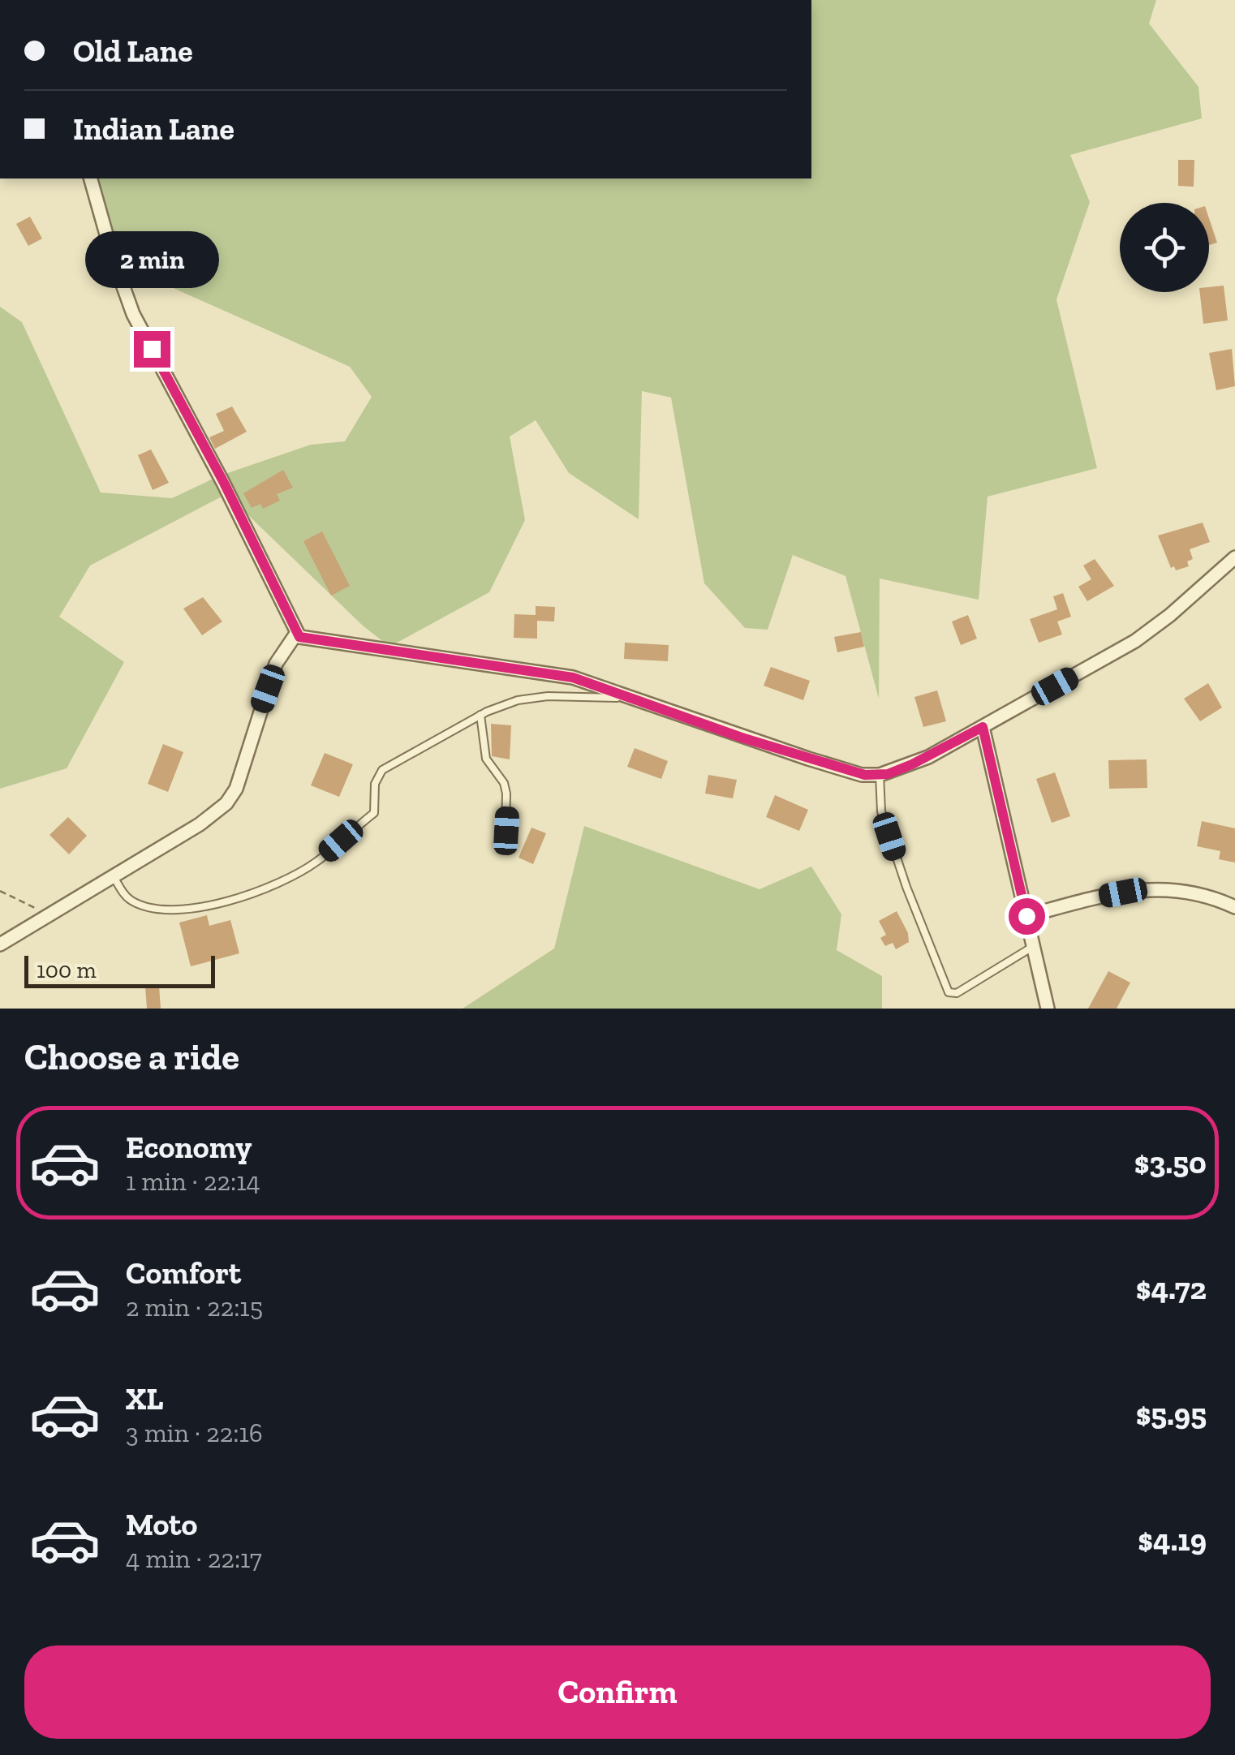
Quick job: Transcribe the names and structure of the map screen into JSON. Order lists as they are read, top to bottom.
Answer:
{
  "scale_bar": "100 m",
  "page": {
    "banner": ["Old Lane", "Indian Lane"],
    "bubble": "2 min",
    "scale": "100 m",
    "heading": "Choose a ride",
    "list": [
      {
        "name": "Economy",
        "note": "1 min · 22:14",
        "value": "$3.50"
      },
      {
        "name": "Comfort",
        "note": "2 min · 22:15",
        "value": "$4.72"
      },
      {
        "name": "XL",
        "note": "3 min · 22:16",
        "value": "$5.95"
      },
      {
        "name": "Moto",
        "note": "4 min · 22:17",
        "value": "$4.19"
      }
    ],
    "buttons": "Confirm"
  }
}
